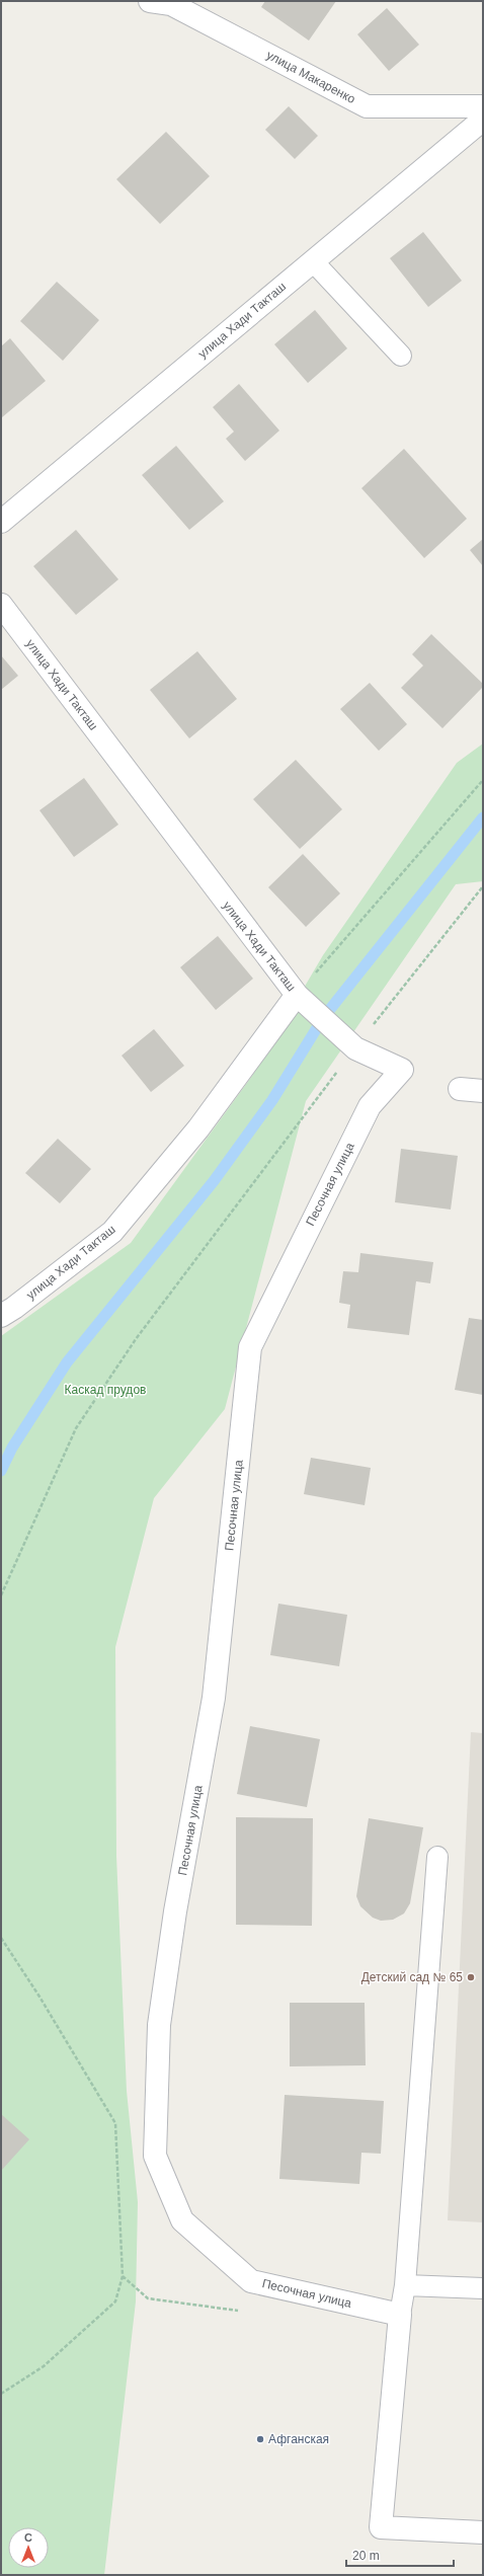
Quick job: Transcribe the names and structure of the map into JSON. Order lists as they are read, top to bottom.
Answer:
{
  "streets": {
    "street": ["улица Макаренко", "улица Хади Такташ", "Песочная улица"]
  },
  "parks": ["Каскад прудов"],
  "places": ["Детский сад № 65", "Афганская"],
  "scale_bar": "20 m",
  "north": "top"
}
